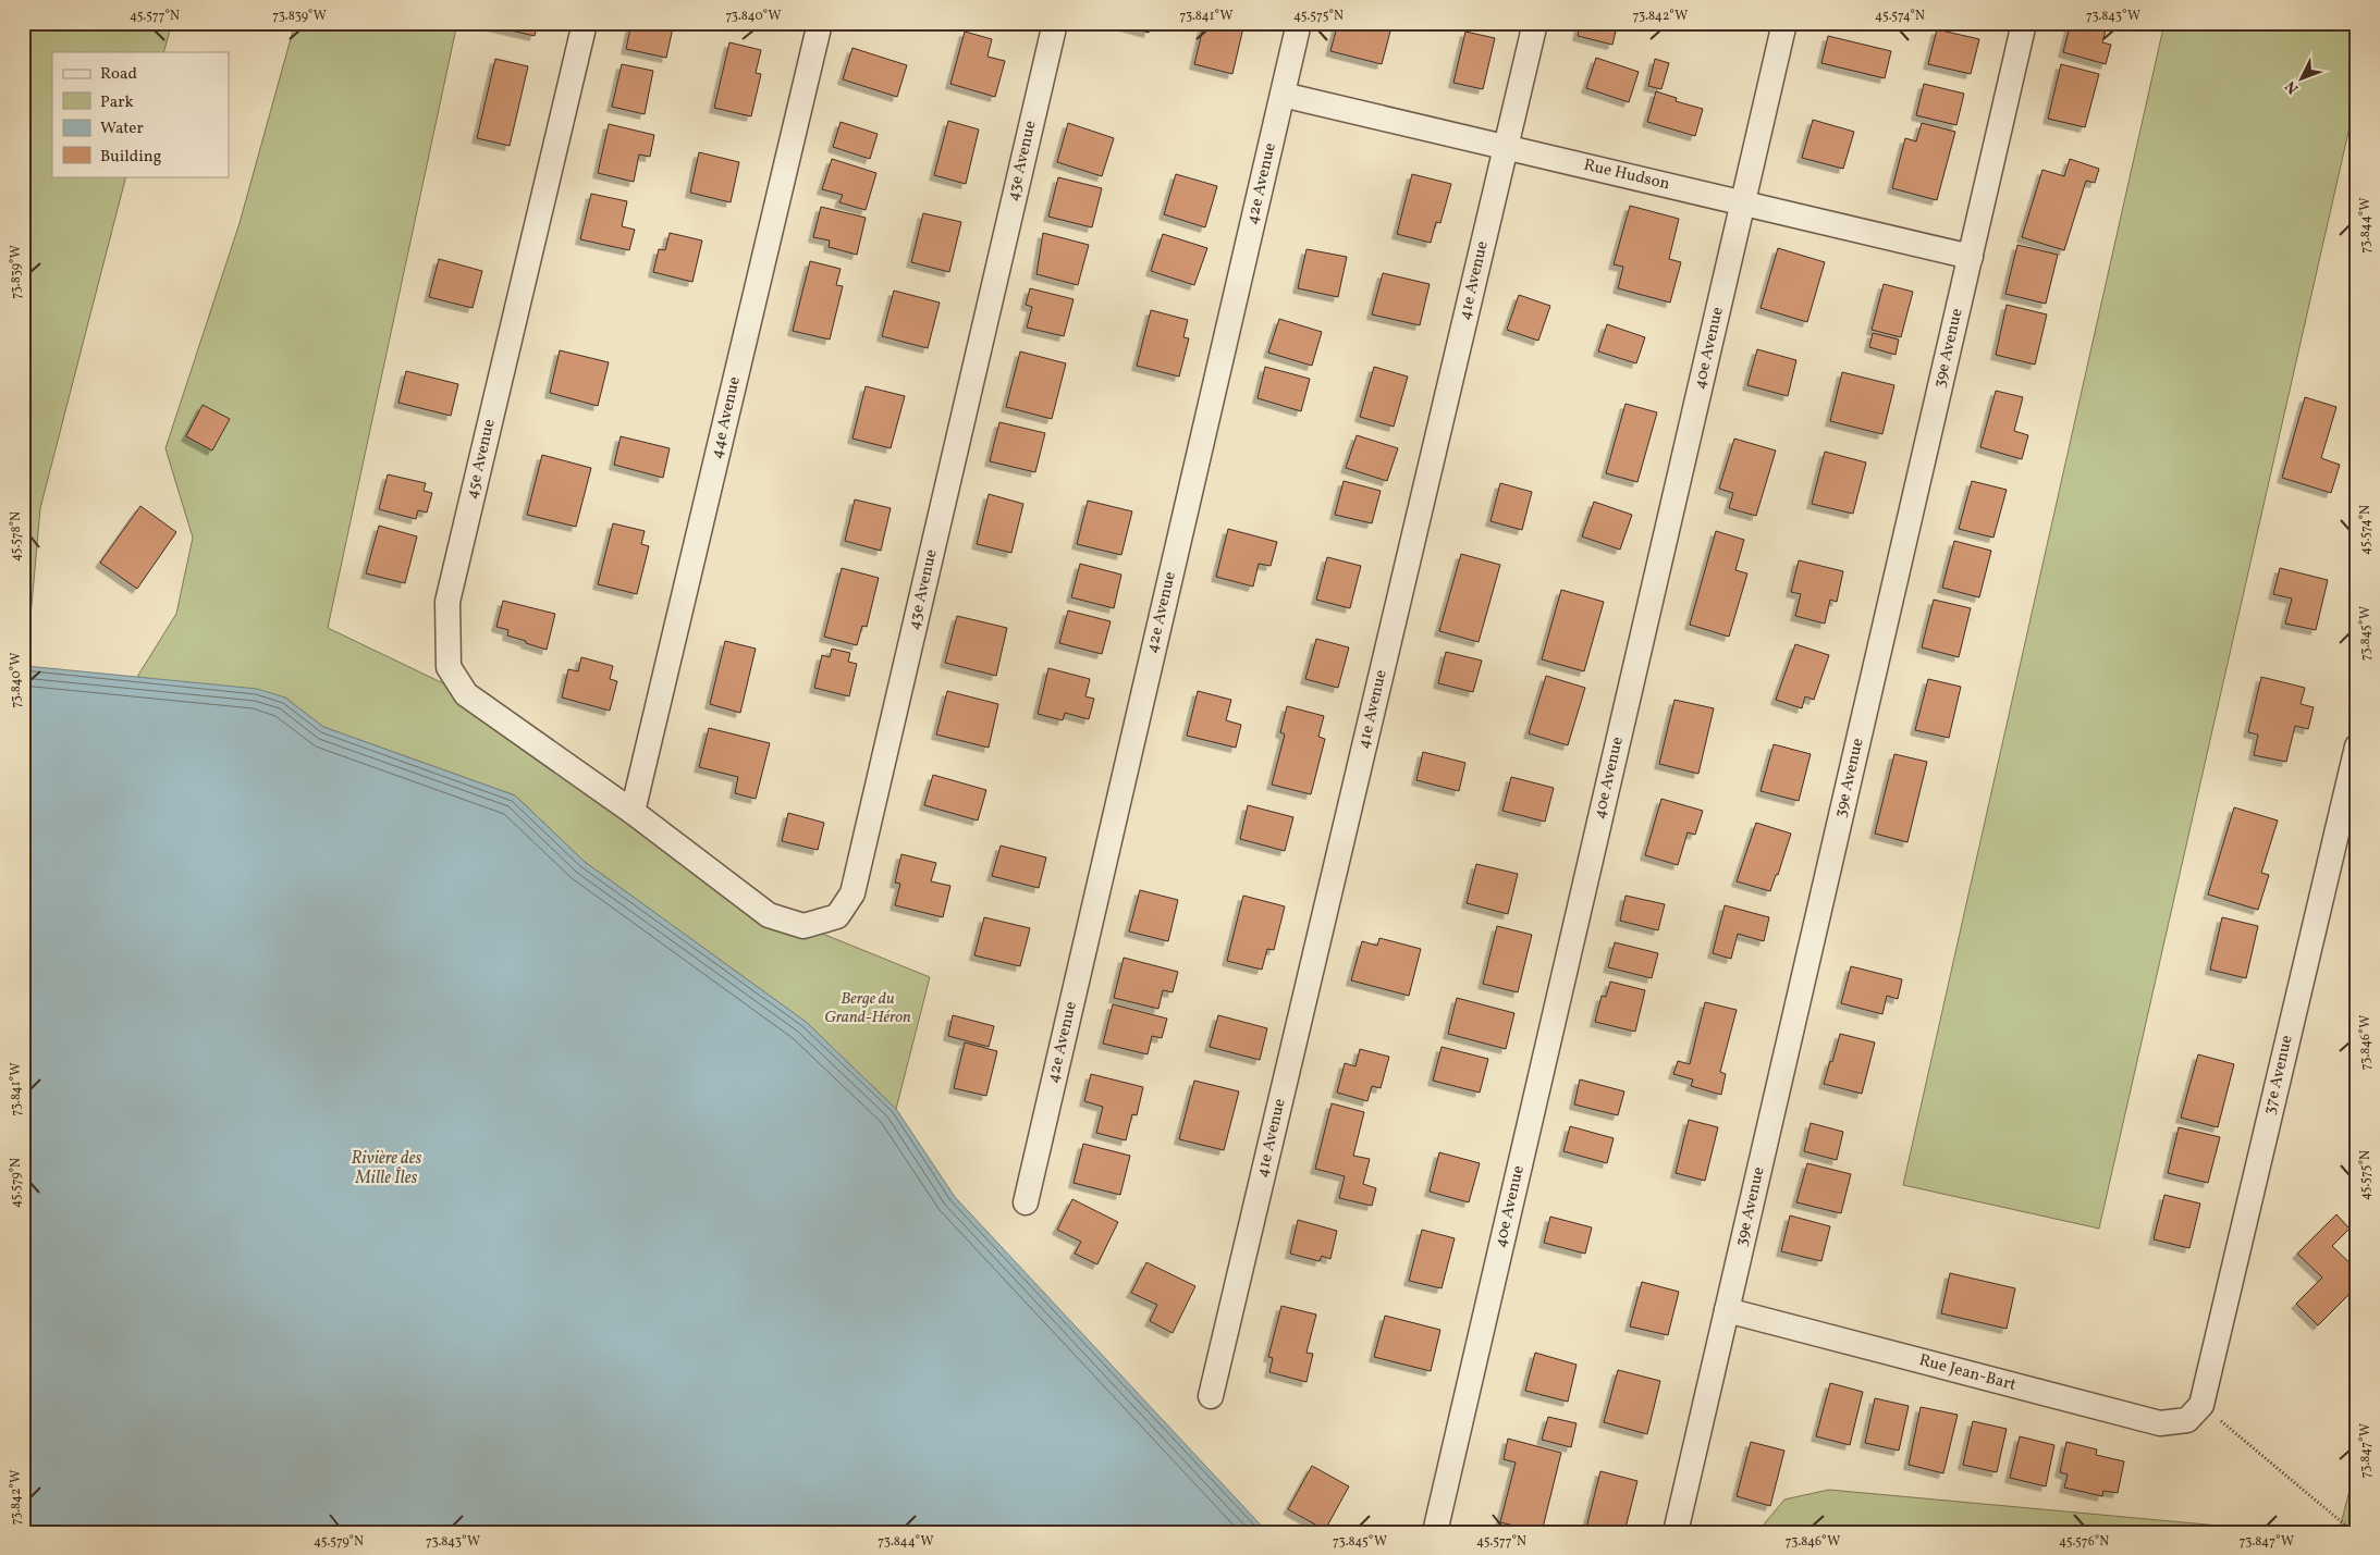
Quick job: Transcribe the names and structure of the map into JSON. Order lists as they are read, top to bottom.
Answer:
{
  "streets": {
    "street": [
      "43e Avenue",
      "Rue Hudson",
      "42e Avenue",
      "41e Avenue",
      "40e Avenue",
      "39e Avenue",
      "44e Avenue",
      "45e Avenue",
      "37e Avenue",
      "Rue Jean-Bart"
    ]
  },
  "crossings": [
    ["43e Avenue", "44e Avenue"],
    ["43e Avenue", "45e Avenue"],
    ["Rue Hudson", "42e Avenue"],
    ["Rue Hudson", "41e Avenue"],
    ["Rue Hudson", "40e Avenue"],
    ["Rue Hudson", "39e Avenue"],
    ["39e Avenue", "Rue Jean-Bart"],
    ["44e Avenue", "45e Avenue"],
    ["37e Avenue", "Rue Jean-Bart"]
  ],
  "water": ["Rivière des Mille Îles"],
  "parks": ["Berge du Grand-Héron"],
  "legend": [
    "Road",
    "Park",
    "Water",
    "Building"
  ],
  "north": "bottom left",
  "coordinates": [
    "45.577°N",
    "73.839°W",
    "73.840°W",
    "73.841°W",
    "45.575°N",
    "73.842°W",
    "45.574°N",
    "73.843°W",
    "73.844°W",
    "45.578°N",
    "73.845°W",
    "73.846°W",
    "45.579°N",
    "73.847°W",
    "45.576°N"
  ]
}
